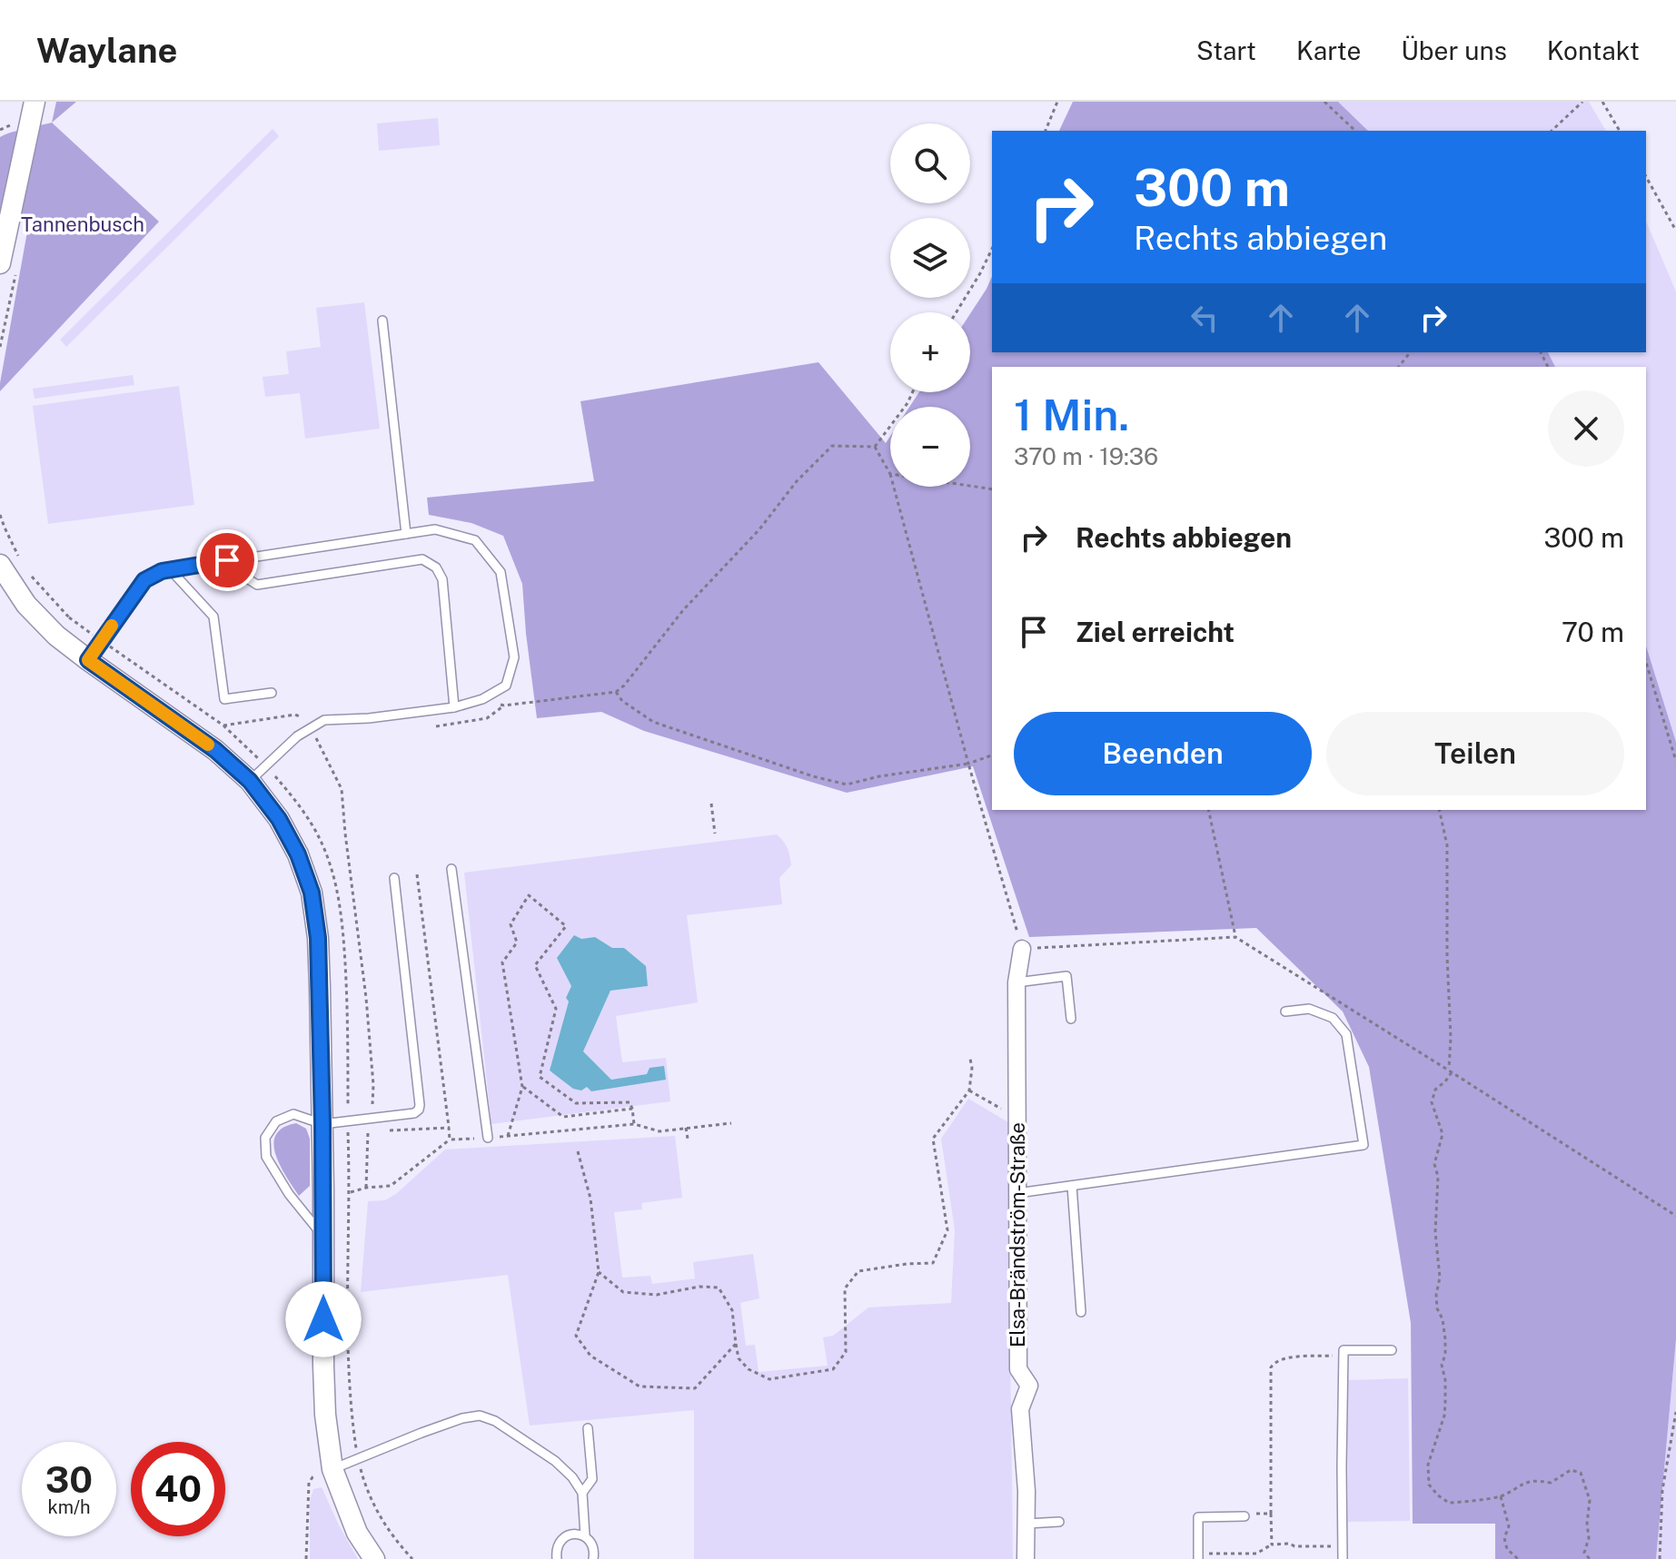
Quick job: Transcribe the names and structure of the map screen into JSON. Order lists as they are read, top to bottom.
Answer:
{
  "streets": {
    "street": ["Elsa-Brändström-Straße"]
  },
  "parks": ["Tannenbusch"],
  "page": {
    "header": "Waylane",
    "nav": [
      "Start",
      "Karte",
      "Über uns",
      "Kontakt"
    ],
    "map_buttons": ["+", "−"],
    "turn": ["300 m", "Rechts abbiegen"],
    "heading": ["1 Min.", "370 m · 19:36"],
    "list": [
      {
        "name": "Rechts abbiegen",
        "value": "300 m"
      },
      {
        "name": "Ziel erreicht",
        "value": "70 m"
      }
    ],
    "buttons": ["Beenden", "Teilen"],
    "speed": "30 km/h",
    "limit": "40"
  }
}
